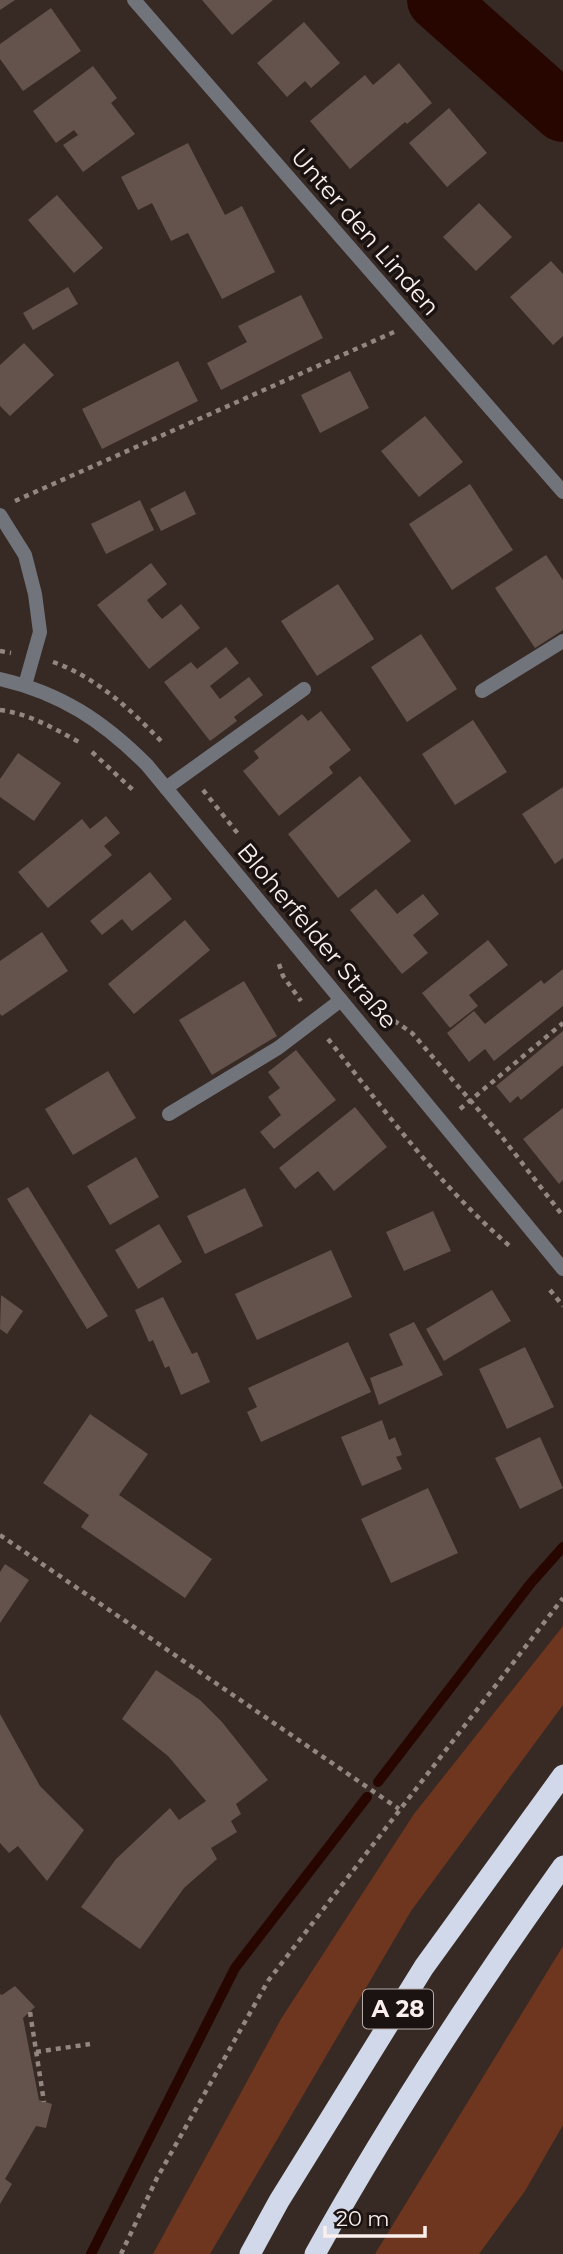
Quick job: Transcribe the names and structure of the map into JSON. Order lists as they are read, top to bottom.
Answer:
{
  "streets": {
    "highway": ["A 28"],
    "street": ["Unter den Linden", "Bloherfelder Straße"]
  },
  "scale_bar": "20 m"
}
